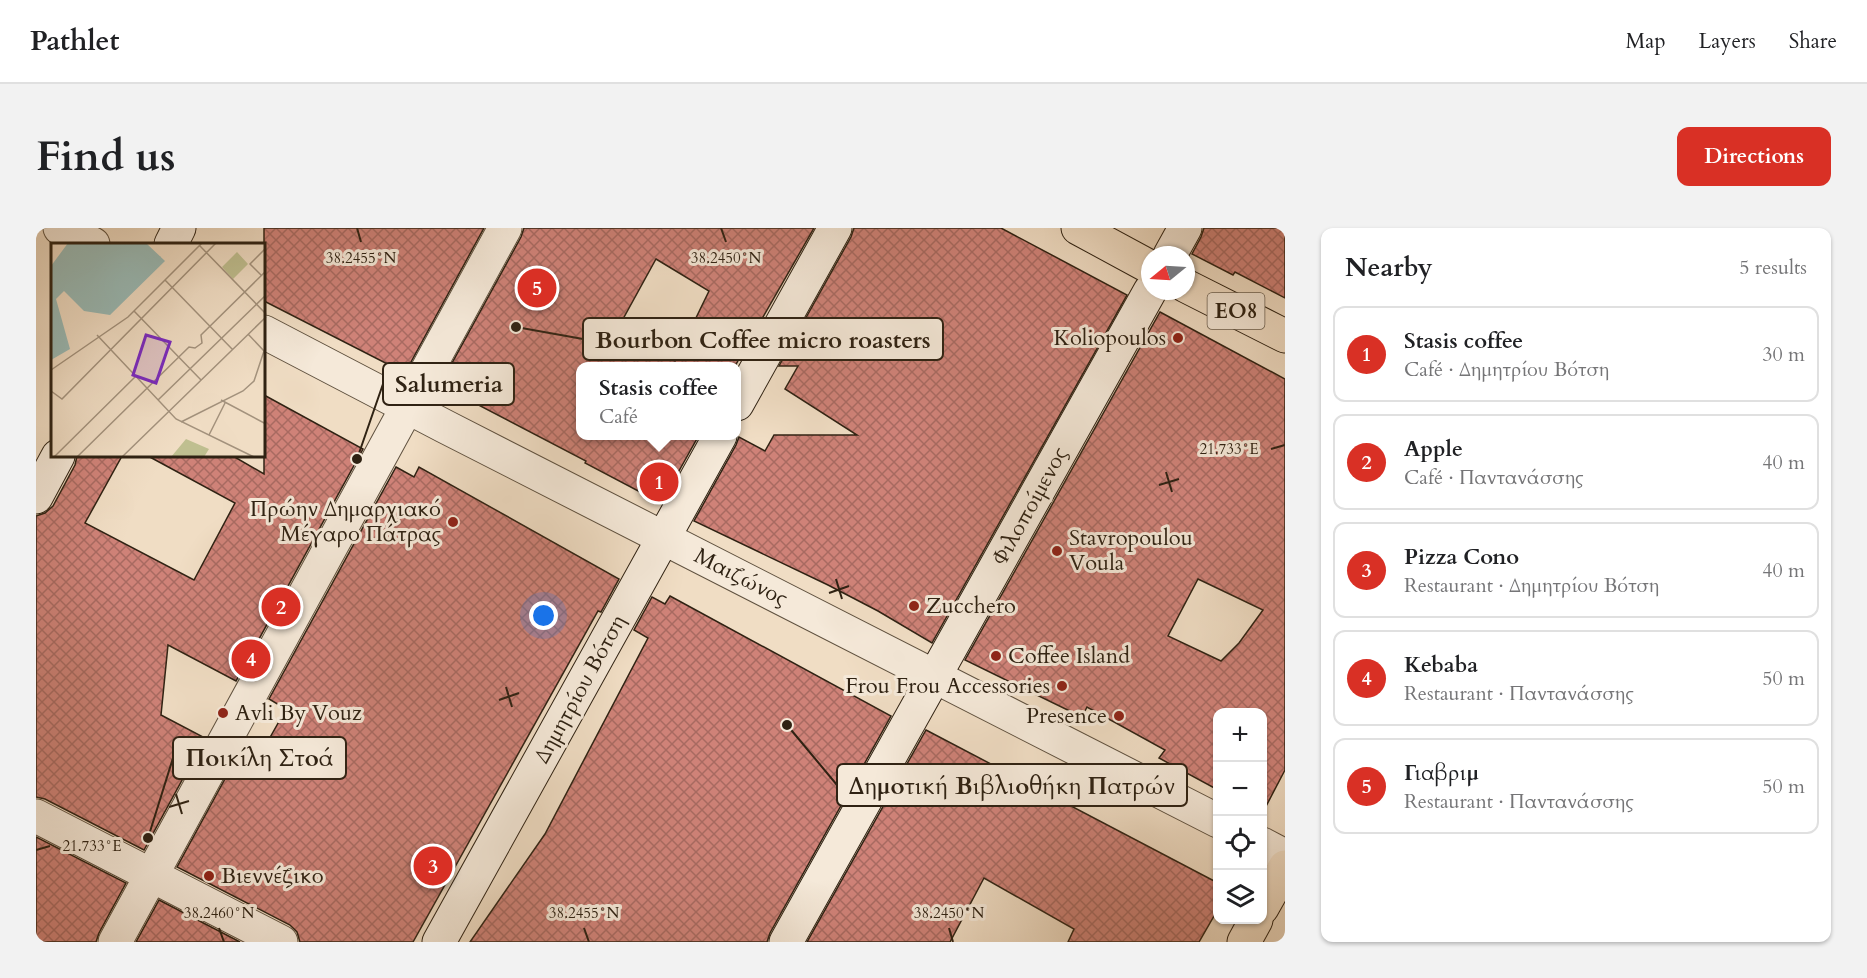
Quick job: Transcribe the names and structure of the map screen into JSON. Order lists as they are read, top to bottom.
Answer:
{
  "streets": {
    "main road": ["ΕΟ8"],
    "street": ["Φιλοποίμενος", "Μαιζώνος", "Δημητρίου Βότση"]
  },
  "crossings": [
    ["Φιλοποίμενος", "Μαιζώνος"],
    ["Μαιζώνος", "Δημητρίου Βότση"]
  ],
  "places": [
    "Bourbon Coffee micro roasters",
    "Koliopoulos",
    "Salumeria",
    "Πρώην Δημαρχιακό Μέγαρο Πάτρας",
    "Stavropoulou Voula",
    "Zucchero",
    "Coffee Island",
    "Frou Frou Accessories",
    "Avli By Vouz",
    "Presence",
    "Δημοτική Βιβλιοθήκη Πατρών",
    "Ποικίλη Στοά",
    "Βιεννέζικο"
  ],
  "north": "left",
  "page": {
    "header": "Pathlet",
    "nav": ["Map", "Layers", "Share"],
    "buttons": "Directions",
    "title": "Find us",
    "heading": ["Nearby", "5 results"],
    "pins": [
      "5",
      "1",
      "2",
      "4",
      "3"
    ],
    "list": [
      {
        "mark": "1",
        "name": "Stasis coffee",
        "note": "Café · Δημητρίου Βότση",
        "value": "30 m"
      },
      {
        "mark": "2",
        "name": "Apple",
        "note": "Café · Παντανάσσης",
        "value": "40 m"
      },
      {
        "mark": "3",
        "name": "Pizza Cono",
        "note": "Restaurant · Δημητρίου Βότση",
        "value": "40 m"
      },
      {
        "mark": "4",
        "name": "Kebaba",
        "note": "Restaurant · Παντανάσσης",
        "value": "50 m"
      },
      {
        "mark": "5",
        "name": "Γιαβριμ",
        "note": "Restaurant · Παντανάσσης",
        "value": "50 m"
      }
    ],
    "popup": ["Stasis coffee", "Café"],
    "map_buttons": ["+", "−"]
  },
  "coordinates": [
    "38.2455°N",
    "38.2450°N",
    "21.733°E",
    "38.2460°N"
  ]
}
